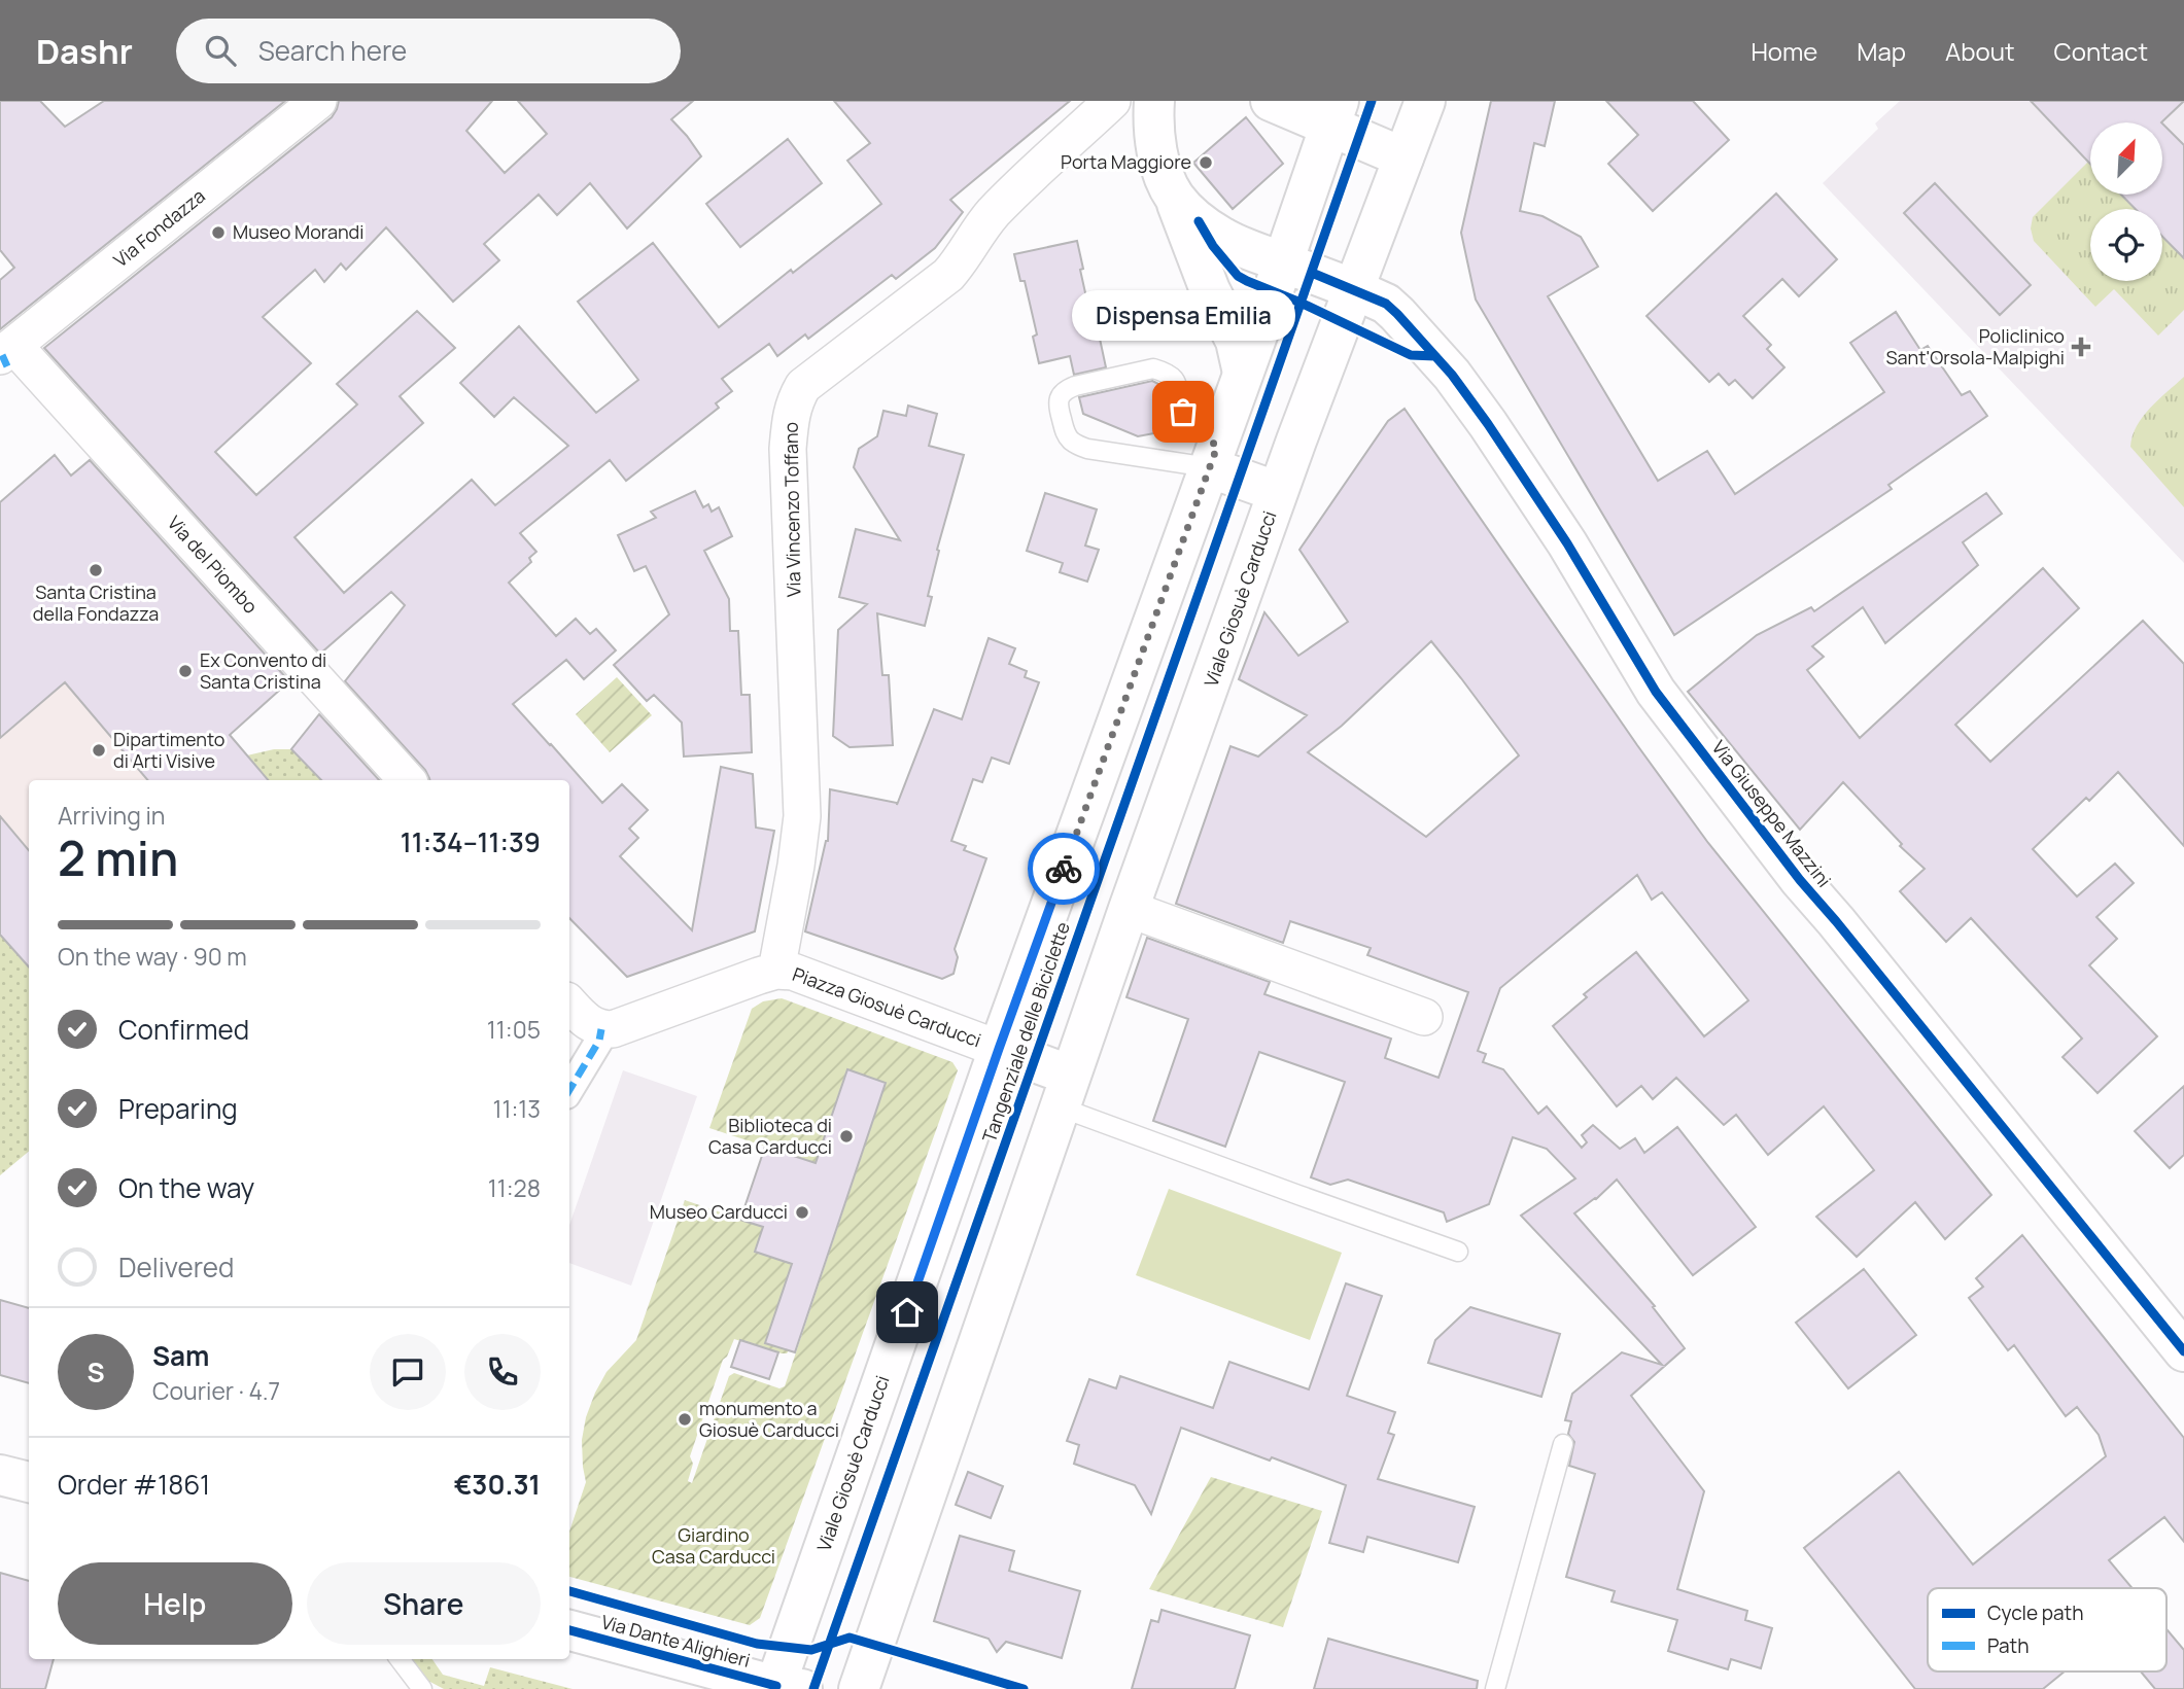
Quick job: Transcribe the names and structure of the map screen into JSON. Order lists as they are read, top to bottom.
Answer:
{
  "streets": {
    "main road": ["Viale Giosuè Carducci", "Via Giuseppe Mazzini", "Via Dante Alighieri"],
    "street": [
      "Via Fondazza",
      "Via Vincenzo Toffano",
      "Via del Piombo",
      "Piazza Giosuè Carducci"
    ],
    "cycle path": ["Tangenziale delle Biciclette"]
  },
  "crossings": [
    ["Via Fondazza", "Via del Piombo"],
    ["Via Vincenzo Toffano", "Piazza Giosuè Carducci"],
    ["Viale Giosuè Carducci", "Via Giuseppe Mazzini"],
    ["Viale Giosuè Carducci", "Piazza Giosuè Carducci"],
    ["Viale Giosuè Carducci", "Via Dante Alighieri"]
  ],
  "parks": ["Giardino Casa Carducci"],
  "places": {
    "other": [
      "Porta Maggiore",
      "Museo Morandi",
      "Dispensa Emilia",
      "Santa Cristina della Fondazza",
      "Ex Convento di Santa Cristina",
      "Dipartimento di Arti Visive",
      "Biblioteca di Casa Carducci",
      "Museo Carducci",
      "monumento a Giosuè Carducci"
    ],
    "health": ["Policlinico Sant'Orsola-Malpighi"]
  },
  "legend": ["Cycle path", "Path"],
  "north": "top right",
  "page": {
    "header": "Dashr",
    "search": "Search here",
    "nav": [
      "Home",
      "Map",
      "About",
      "Contact"
    ],
    "bubble": "Dispensa Emilia",
    "heading": ["2 min", "Arriving in", "11:34–11:39"],
    "panel": [
      "Sam",
      "Courier · 4.7",
      "Order #1861",
      "€30.31"
    ],
    "bar": "On the way · 90 m",
    "list": [
      ["Confirmed", "11:05"],
      ["Preparing", "11:13"],
      ["On the way", "11:28"],
      "Delivered"
    ],
    "round": "S",
    "buttons": ["Help", "Share"]
  }
}
